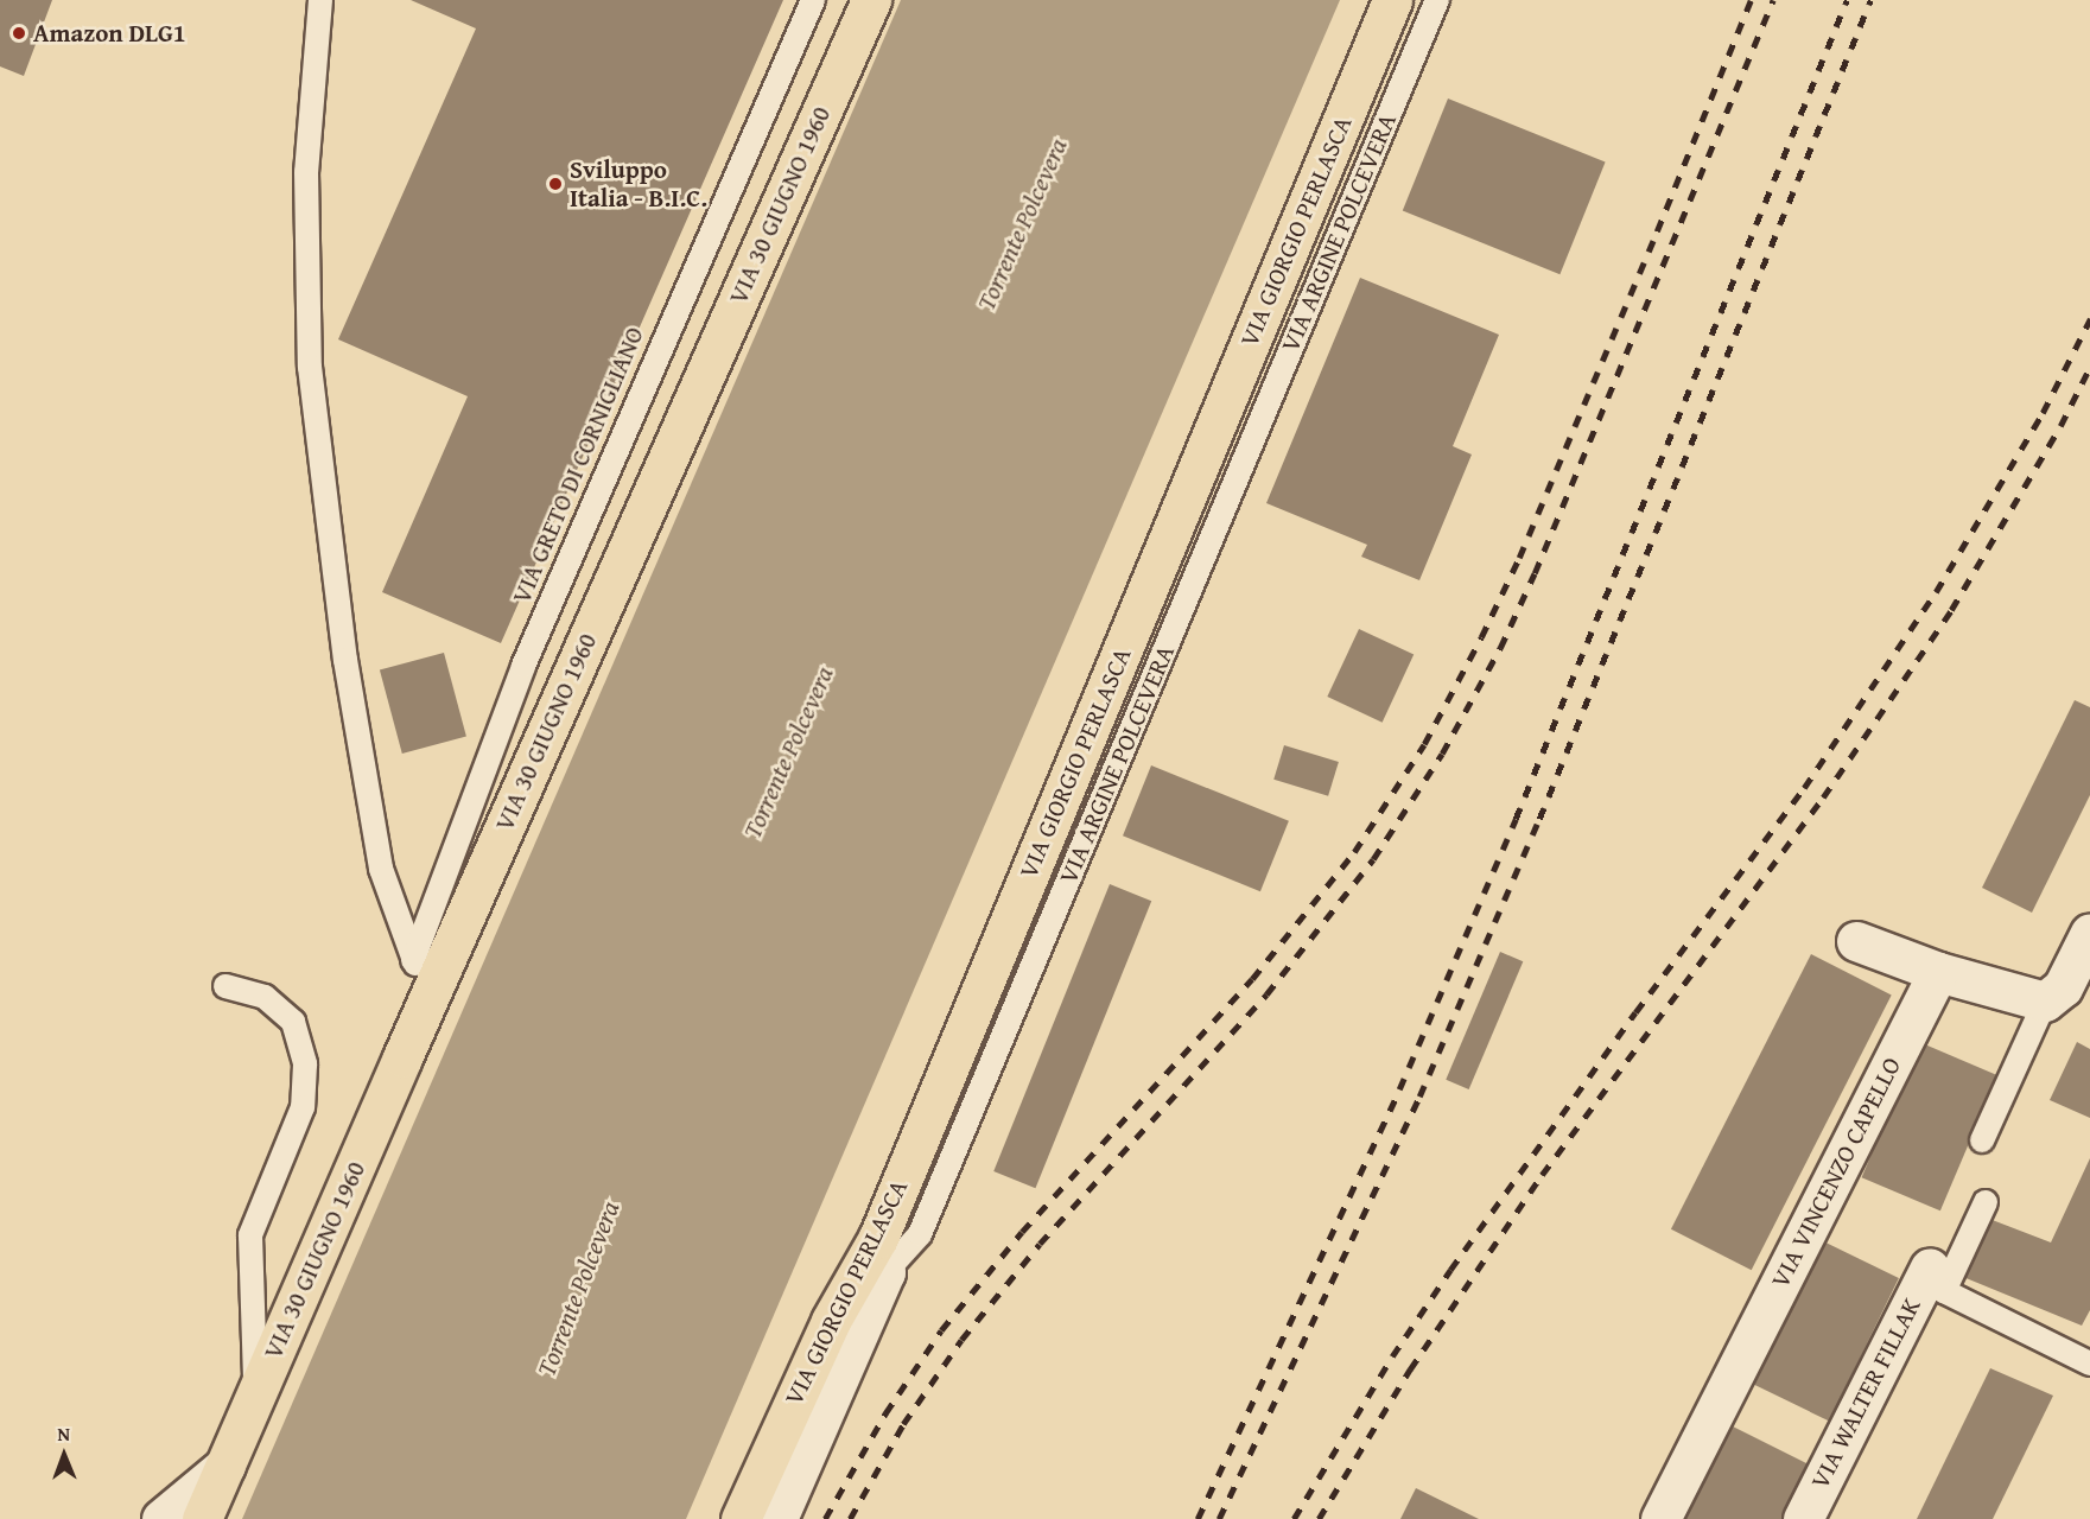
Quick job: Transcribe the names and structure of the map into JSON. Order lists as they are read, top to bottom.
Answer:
{
  "streets": {
    "main road": ["VIA 30 GIUGNO 1960", "VIA GIORGIO PERLASCA"],
    "street": ["VIA ARGINE POLCEVERA", "VIA VINCENZO CAPELLO", "VIA WALTER FILLAK"],
    "lane": ["VIA GRETO DI CORNIGLIANO"]
  },
  "crossings": [
    ["VIA GIORGIO PERLASCA", "VIA ARGINE POLCEVERA"]
  ],
  "water": ["Torrente Polcevera"],
  "places": ["Amazon DLG1", "Sviluppo Italia - B.I.C."],
  "north": "top"
}
